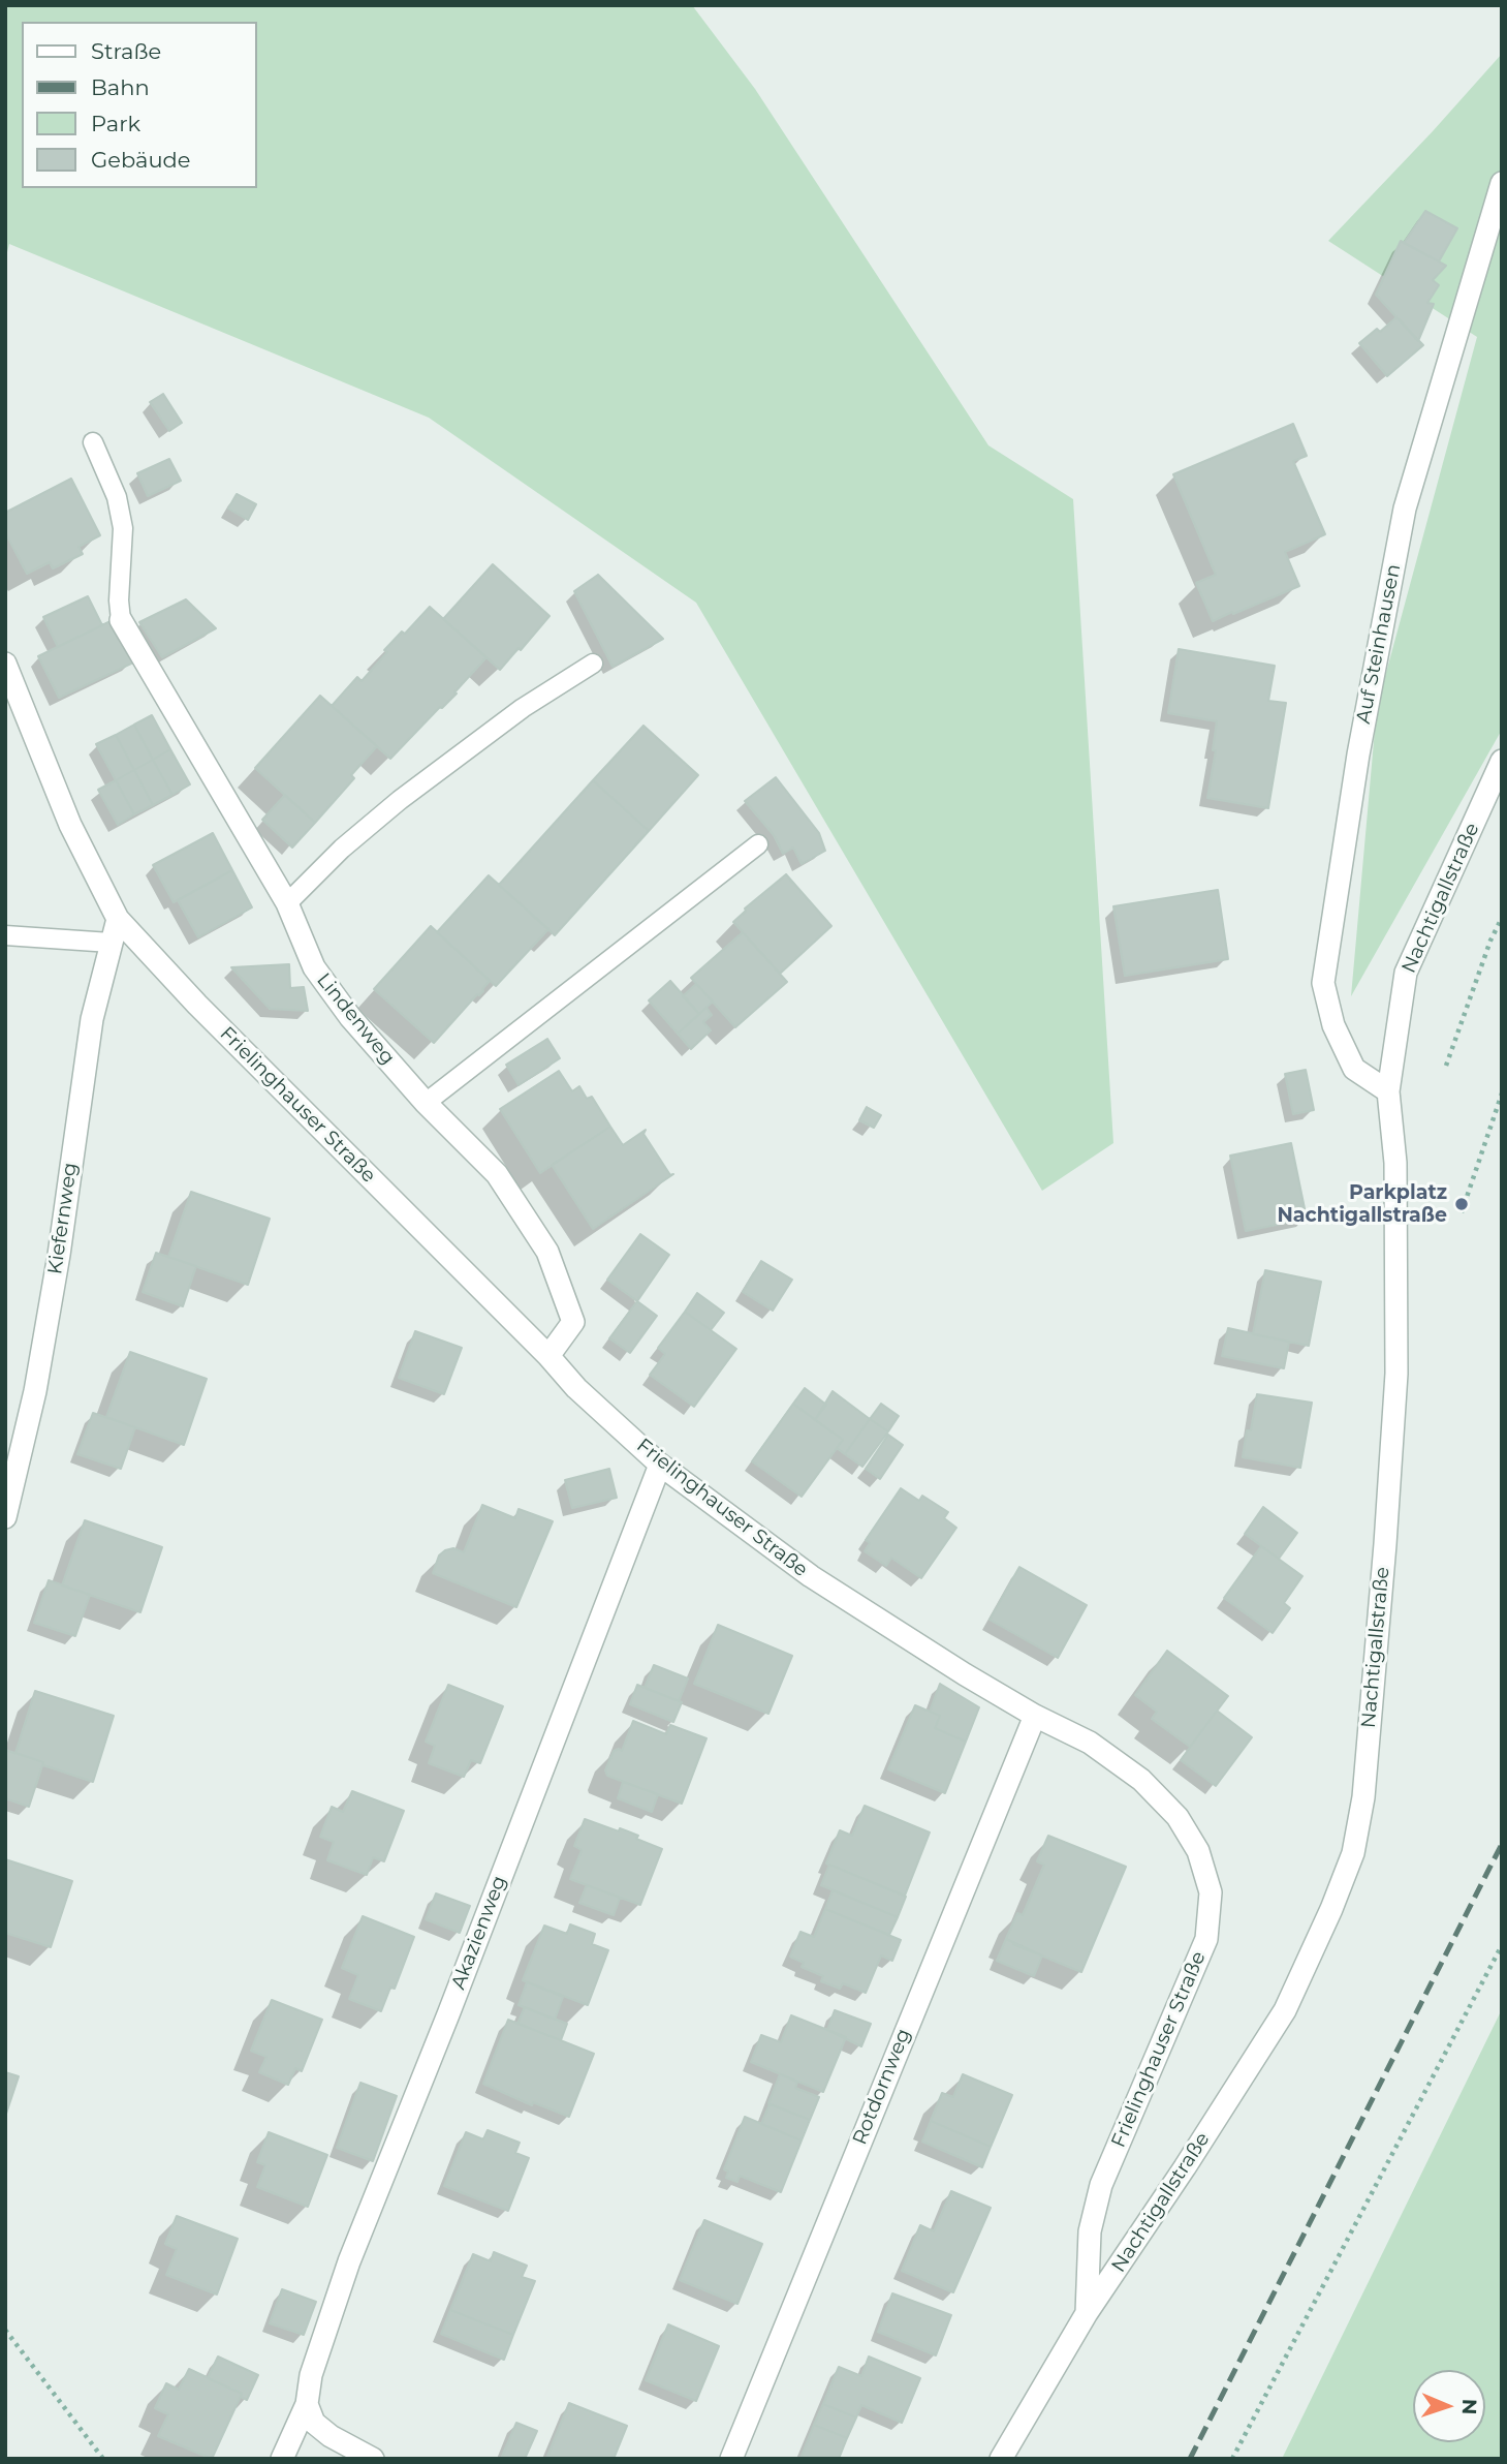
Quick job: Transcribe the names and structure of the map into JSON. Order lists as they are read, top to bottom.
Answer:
{
  "streets": {
    "street": [
      "Auf Steinhausen",
      "Nachtigallstraße",
      "Lindenweg",
      "Frielinghauser Straße",
      "Kiefernweg",
      "Akazienweg",
      "Rotdornweg"
    ]
  },
  "crossings": [
    ["Auf Steinhausen", "Nachtigallstraße"],
    ["Nachtigallstraße", "Frielinghauser Straße"],
    ["Lindenweg", "Frielinghauser Straße"],
    ["Frielinghauser Straße", "Kiefernweg"],
    ["Frielinghauser Straße", "Akazienweg"],
    ["Frielinghauser Straße", "Rotdornweg"]
  ],
  "places": ["Parkplatz Nachtigallstraße"],
  "legend": [
    "Straße",
    "Bahn",
    "Park",
    "Gebäude"
  ],
  "north": "right"
}
